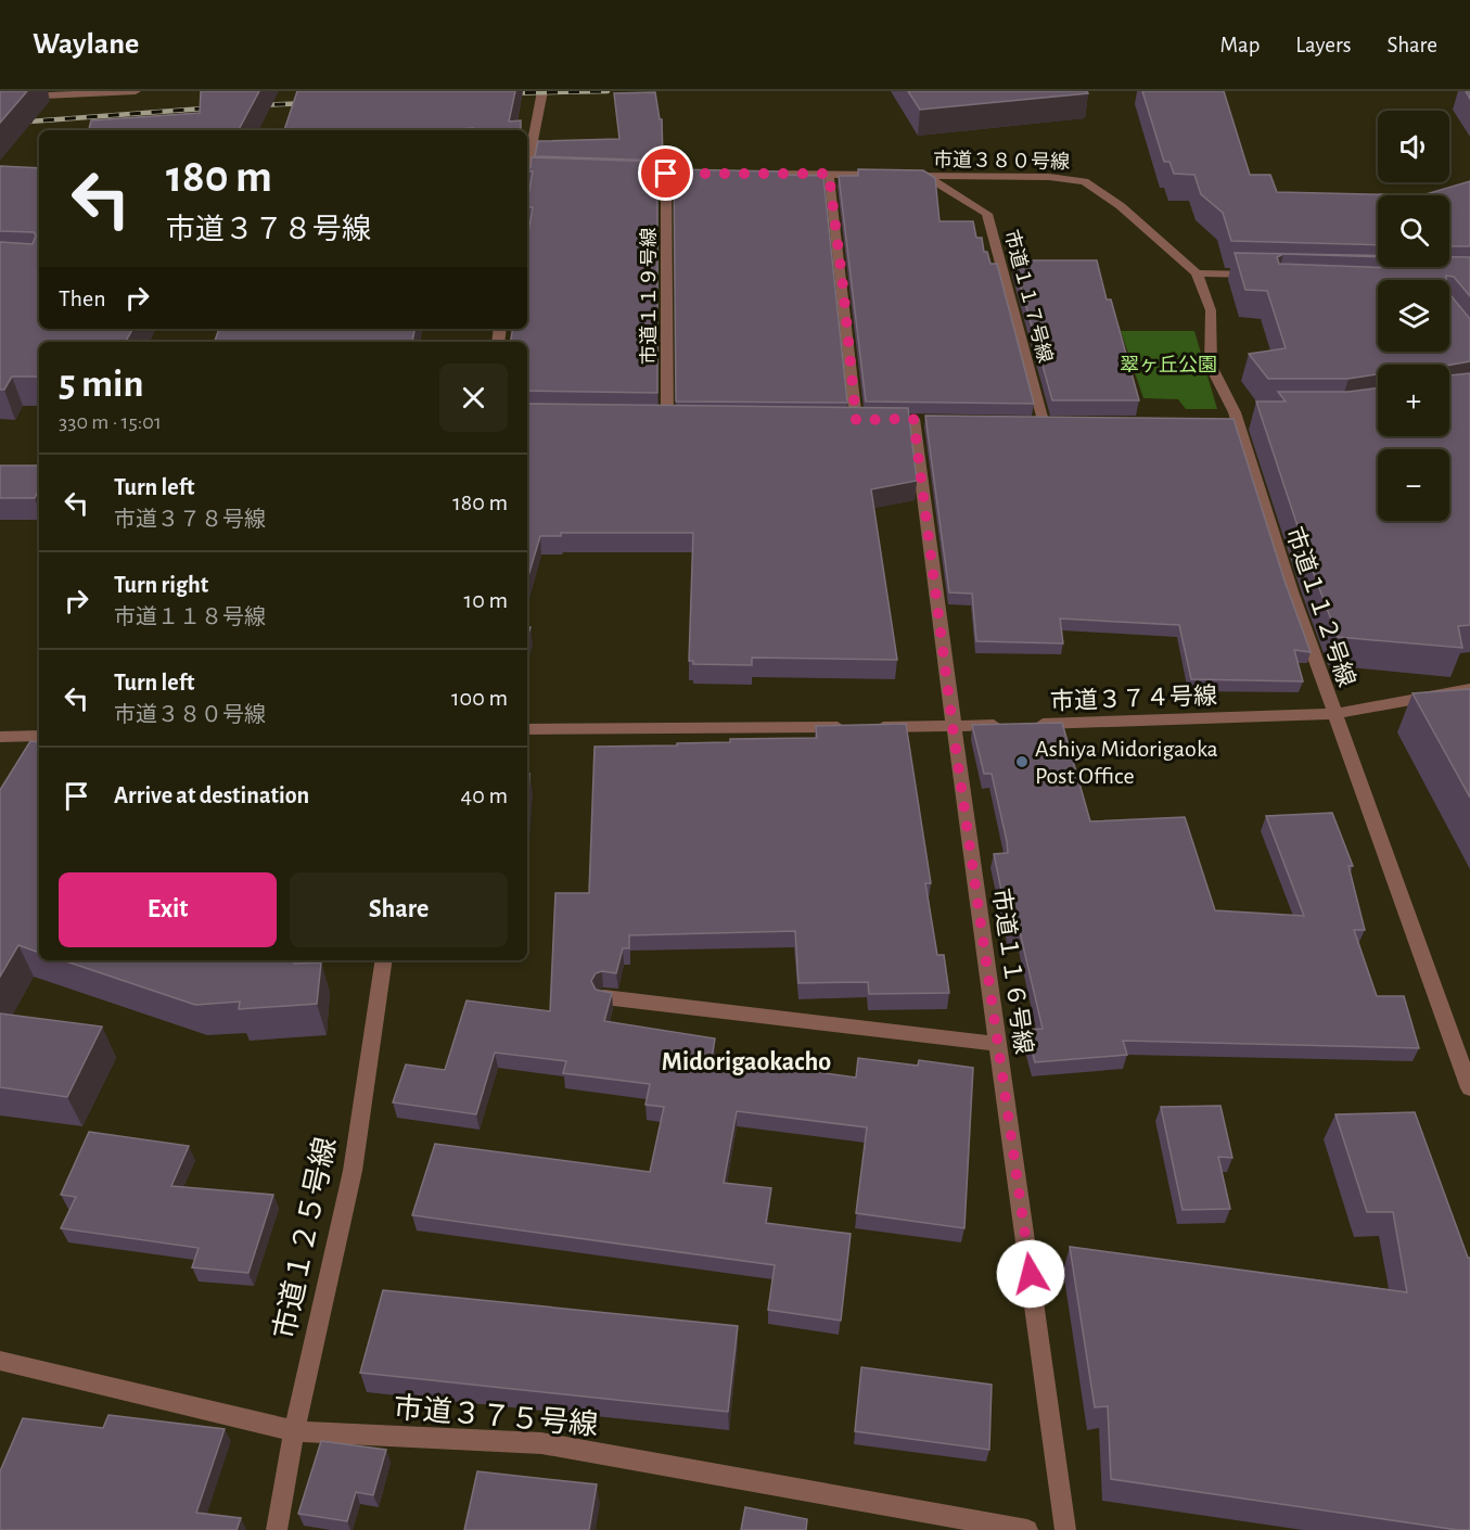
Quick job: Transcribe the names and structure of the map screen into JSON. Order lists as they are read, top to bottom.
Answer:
{
  "streets": {
    "street": [
      "市道３８０号線",
      "市道１１９号線",
      "市道１１７号線",
      "市道１１２号線",
      "市道３７４号線",
      "市道１１６号線",
      "市道１２５号線",
      "市道３７５号線"
    ]
  },
  "crossings": [
    ["市道３８０号線", "市道１１７号線"],
    ["市道３８０号線", "市道１１２号線"],
    ["市道１１２号線", "市道３７４号線"],
    ["市道３７４号線", "市道１１６号線"],
    ["市道１２５号線", "市道３７５号線"]
  ],
  "districts": ["Midorigaokacho"],
  "parks": ["翠ヶ丘公園"],
  "places": ["Ashiya Midorigaoka Post Office"],
  "page": {
    "header": "Waylane",
    "nav": ["Map", "Layers", "Share"],
    "map_buttons": ["+", "−"],
    "turn": ["180 m", "市道３７８号線"],
    "then": "Then",
    "heading": ["5 min", "330 m · 15:01"],
    "list": [
      {
        "name": "Turn left",
        "note": "市道３７８号線",
        "value": "180 m"
      },
      {
        "name": "Turn right",
        "note": "市道１１８号線",
        "value": "10 m"
      },
      {
        "name": "Turn left",
        "note": "市道３８０号線",
        "value": "100 m"
      },
      {
        "name": "Arrive at destination",
        "value": "40 m"
      }
    ],
    "buttons": ["Exit", "Share"]
  }
}
